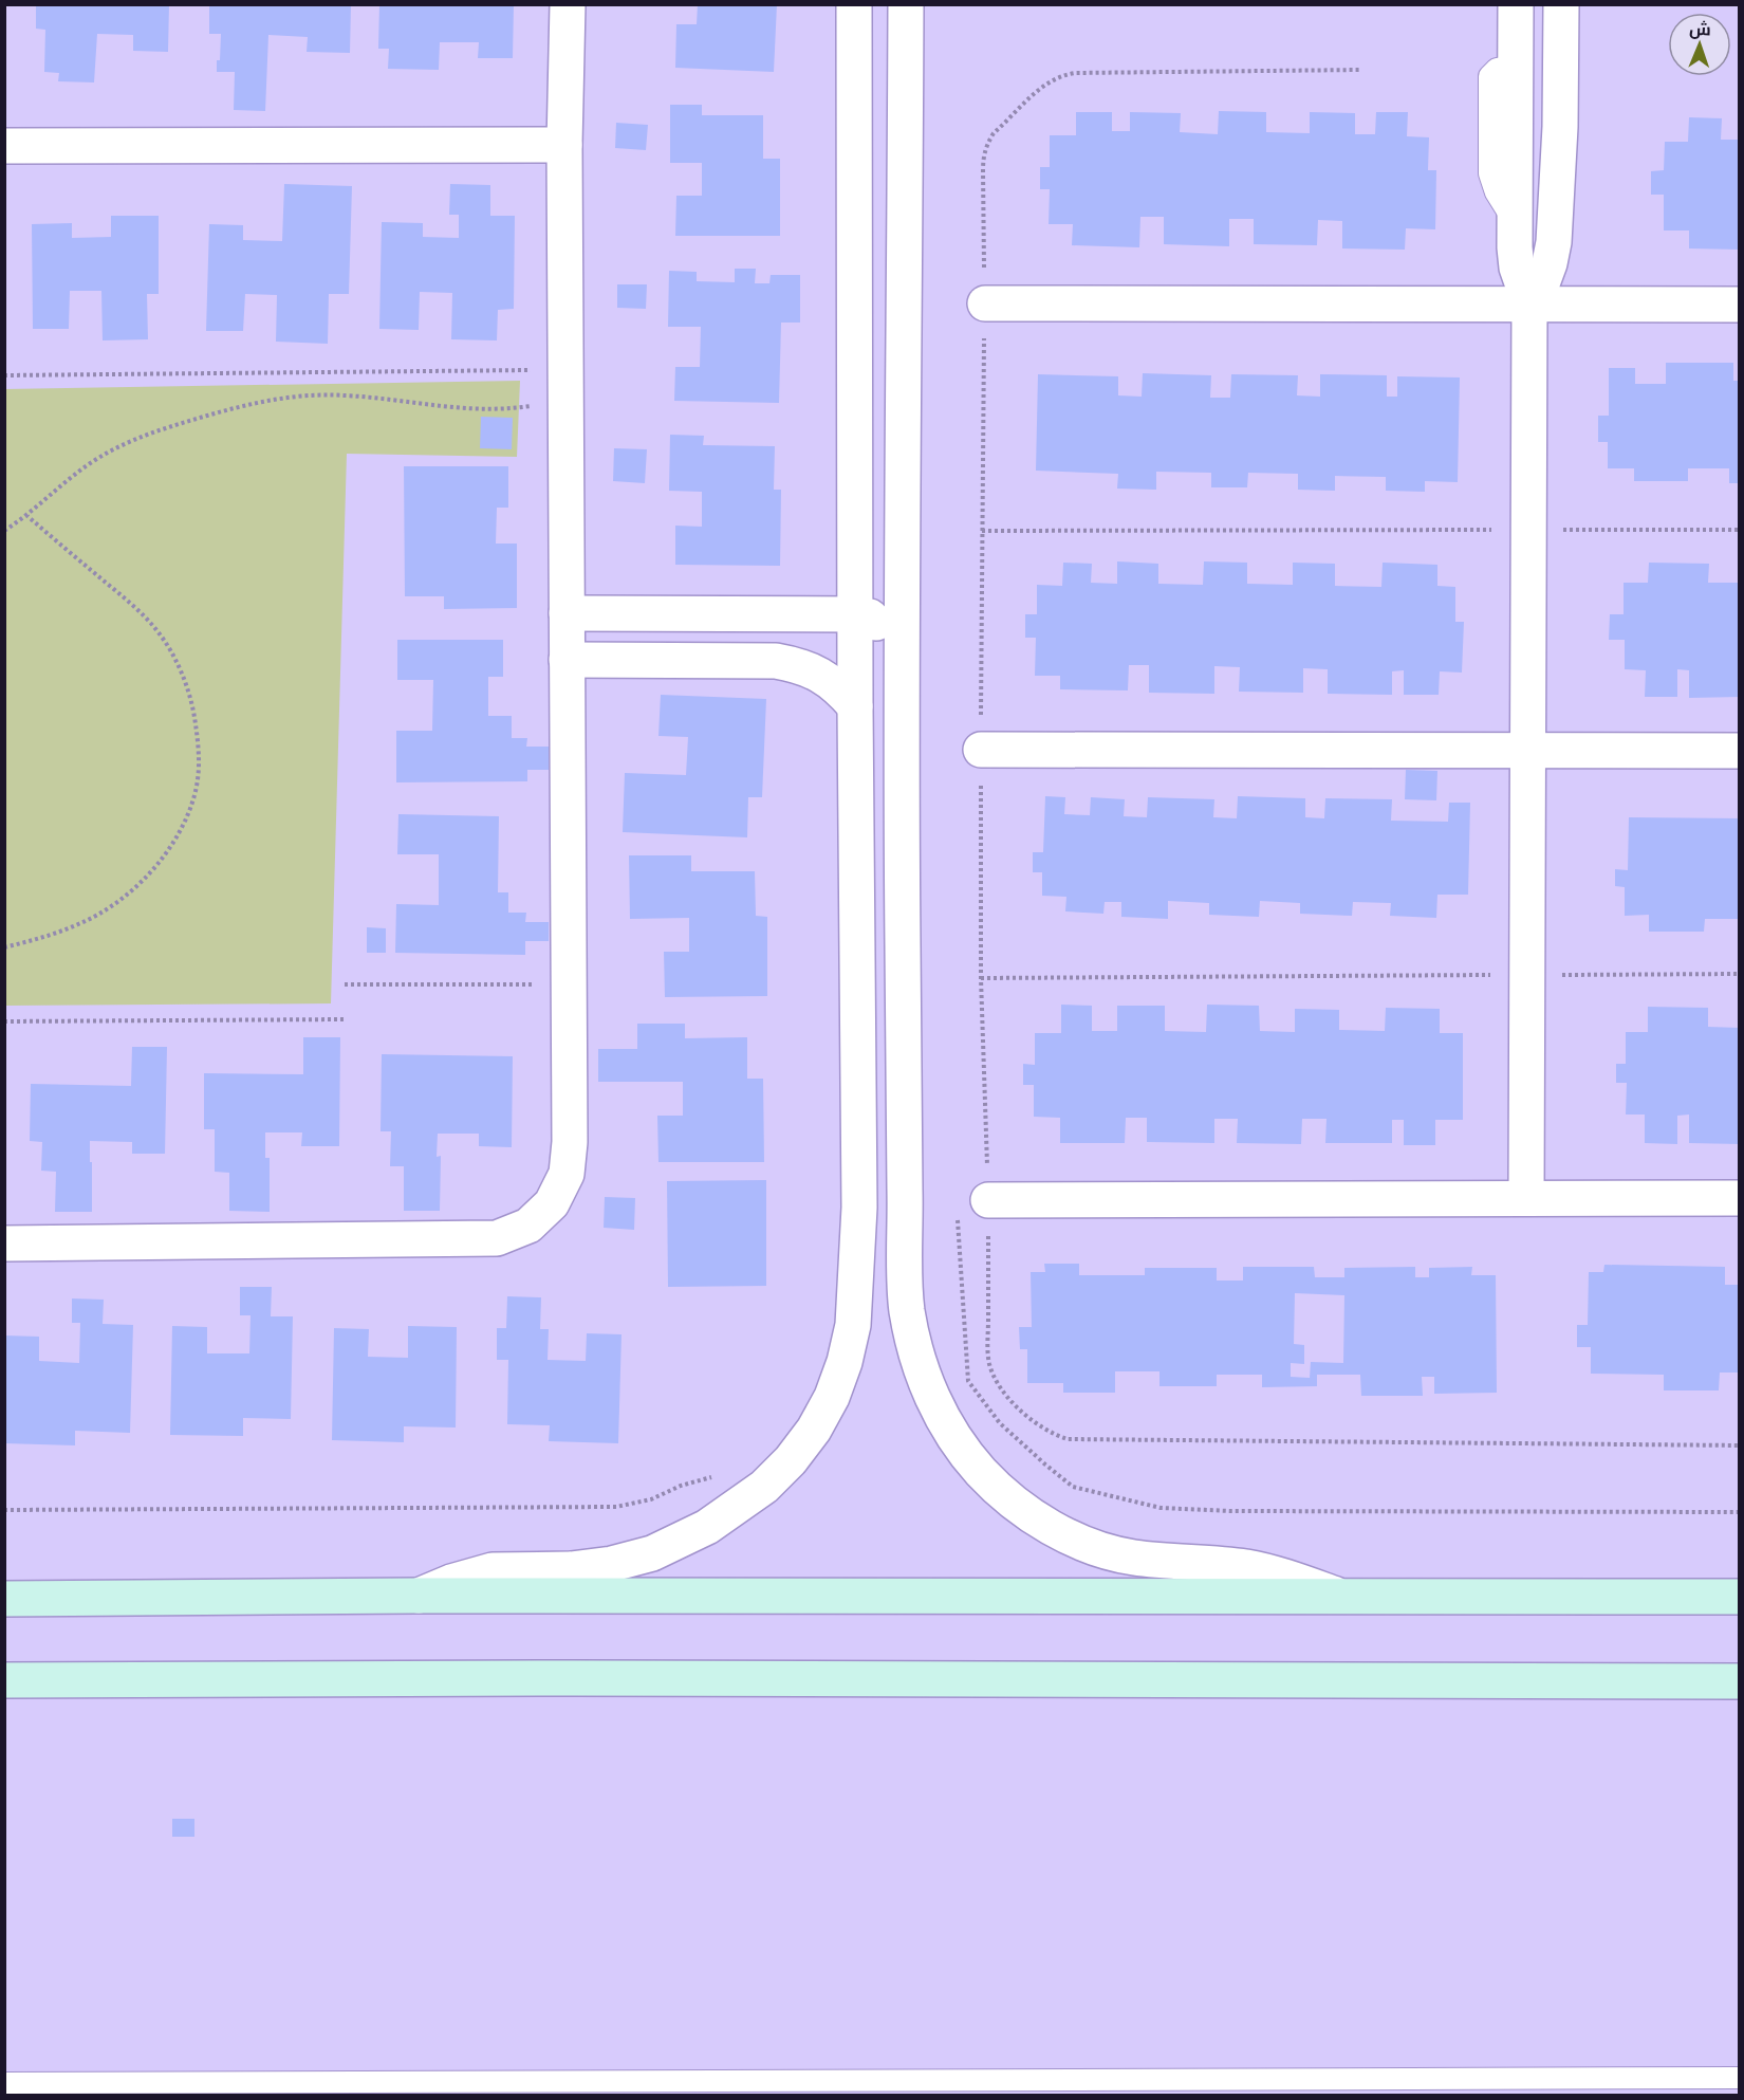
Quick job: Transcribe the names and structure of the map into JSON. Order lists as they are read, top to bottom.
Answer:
{
  "north": "top"
}
